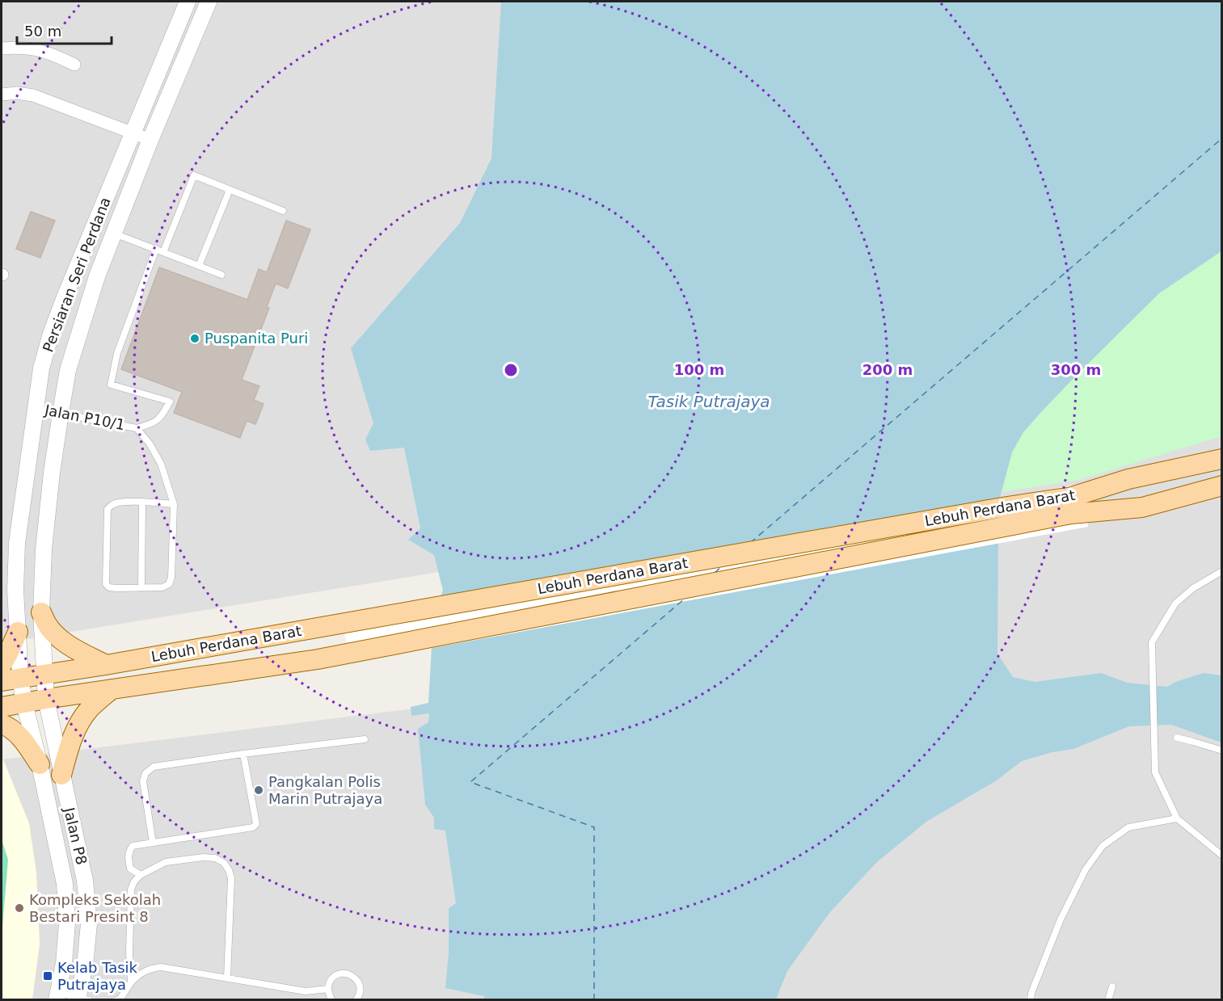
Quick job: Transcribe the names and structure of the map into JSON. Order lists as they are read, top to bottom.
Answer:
{
  "streets": {
    "main road": ["Lebuh Perdana Barat"],
    "street": ["Persiaran Seri Perdana", "Jalan P8"],
    "lane": ["Jalan P10/1"]
  },
  "crossings": [
    ["Persiaran Seri Perdana", "Jalan P10/1"],
    ["Persiaran Seri Perdana", "Lebuh Perdana Barat"],
    ["Persiaran Seri Perdana", "Jalan P8"],
    ["Lebuh Perdana Barat", "Jalan P8"]
  ],
  "water": ["Tasik Putrajaya"],
  "places": {
    "other": ["Puspanita Puri", "Pangkalan Polis Marin Putrajaya", "Kompleks Sekolah Bestari Presint 8"],
    "transit": ["Kelab Tasik Putrajaya"]
  },
  "scale_bar": "50 m",
  "rings": ["100 m", "200 m", "300 m"]
}
